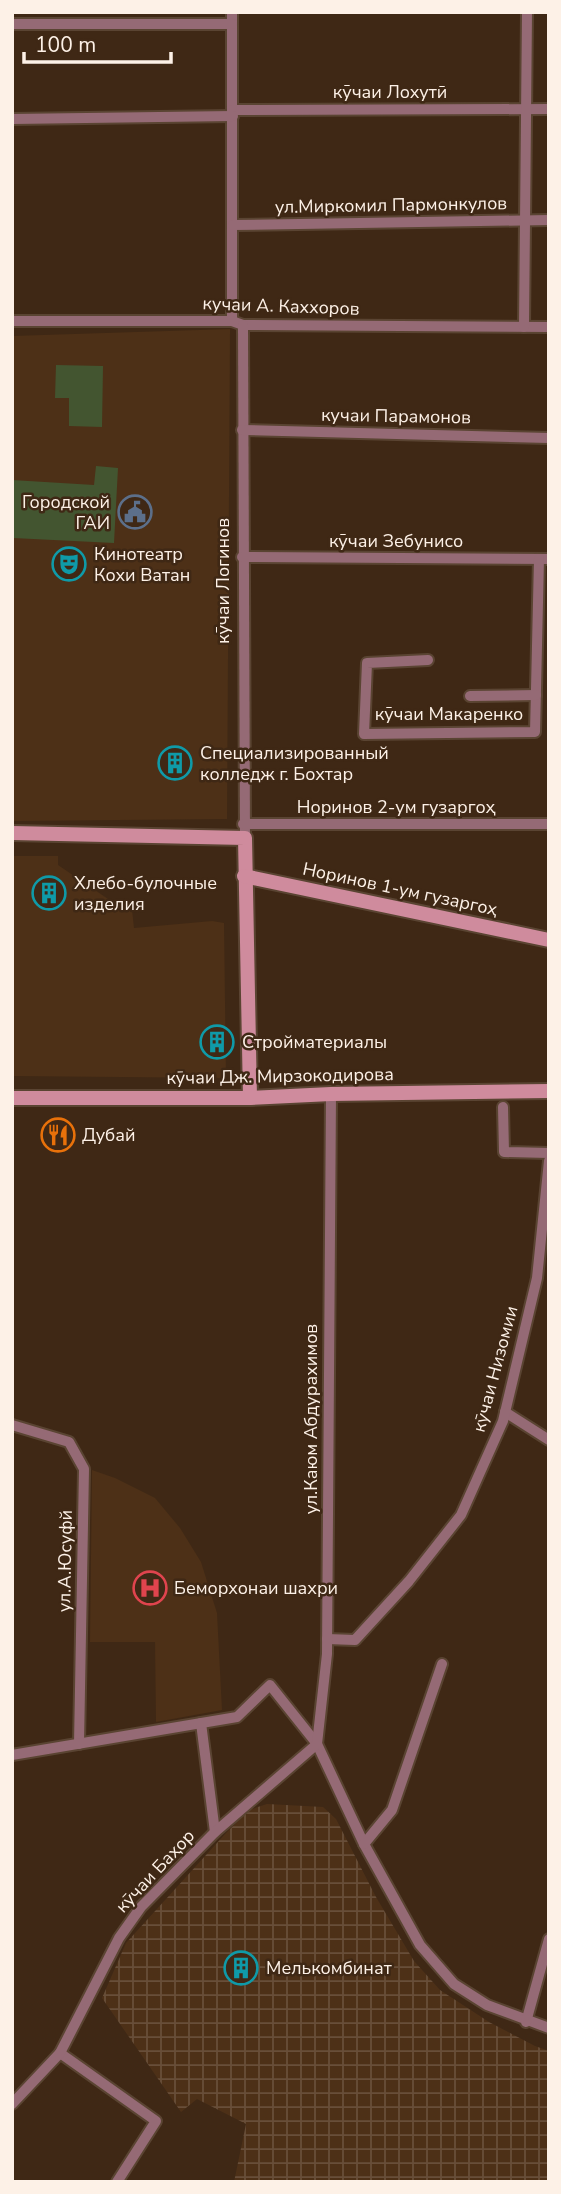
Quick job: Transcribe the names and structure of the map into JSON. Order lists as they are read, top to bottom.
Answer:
{
  "streets": {
    "street": [
      "кӯчаи Лохутӣ",
      "ул.Миркомил Пармонкулов",
      "кучаи А. Каххоров",
      "кучаи Парамонов",
      "кӯчаи Зебунисо",
      "кӯчаи Логинов",
      "кӯчаи Макаренко",
      "Норинов 2-ум гузаргоҳ",
      "Норинов 1-ум гузаргоҳ",
      "кӯчаи Дж. Мирзокодирова",
      "кӯчаи Низомии",
      "ул.Каюм Абдурахимов",
      "ул.А.Юсуфй",
      "кӯчаи Баҳор"
    ]
  },
  "crossings": [
    ["кӯчаи Лохутӣ", "кӯчаи Логинов"],
    ["ул.Миркомил Пармонкулов", "кӯчаи Логинов"],
    ["кучаи А. Каххоров", "кӯчаи Логинов"],
    ["кучаи Парамонов", "кӯчаи Логинов"],
    ["кӯчаи Зебунисо", "кӯчаи Логинов"],
    ["кӯчаи Зебунисо", "кӯчаи Макаренко"],
    ["кӯчаи Логинов", "Норинов 2-ум гузаргоҳ"],
    ["кӯчаи Дж. Мирзокодирова", "ул.Каюм Абдурахимов"],
    ["кӯчаи Низомии", "ул.Каюм Абдурахимов"],
    ["ул.Каюм Абдурахимов", "кӯчаи Баҳор"]
  ],
  "places": {
    "public building": ["Городской ГАИ"],
    "theatre": ["Кинотеатр Кохи Ватан"],
    "building": [
      "Специализированный колледж г. Бохтар",
      "Хлебо-булочные изделия",
      "Стройматериалы",
      "Мелькомбинат"
    ],
    "restaurant": ["Дубай"],
    "hospital": ["Беморхонаи шахри"]
  },
  "scale_bar": "100 m"
}
